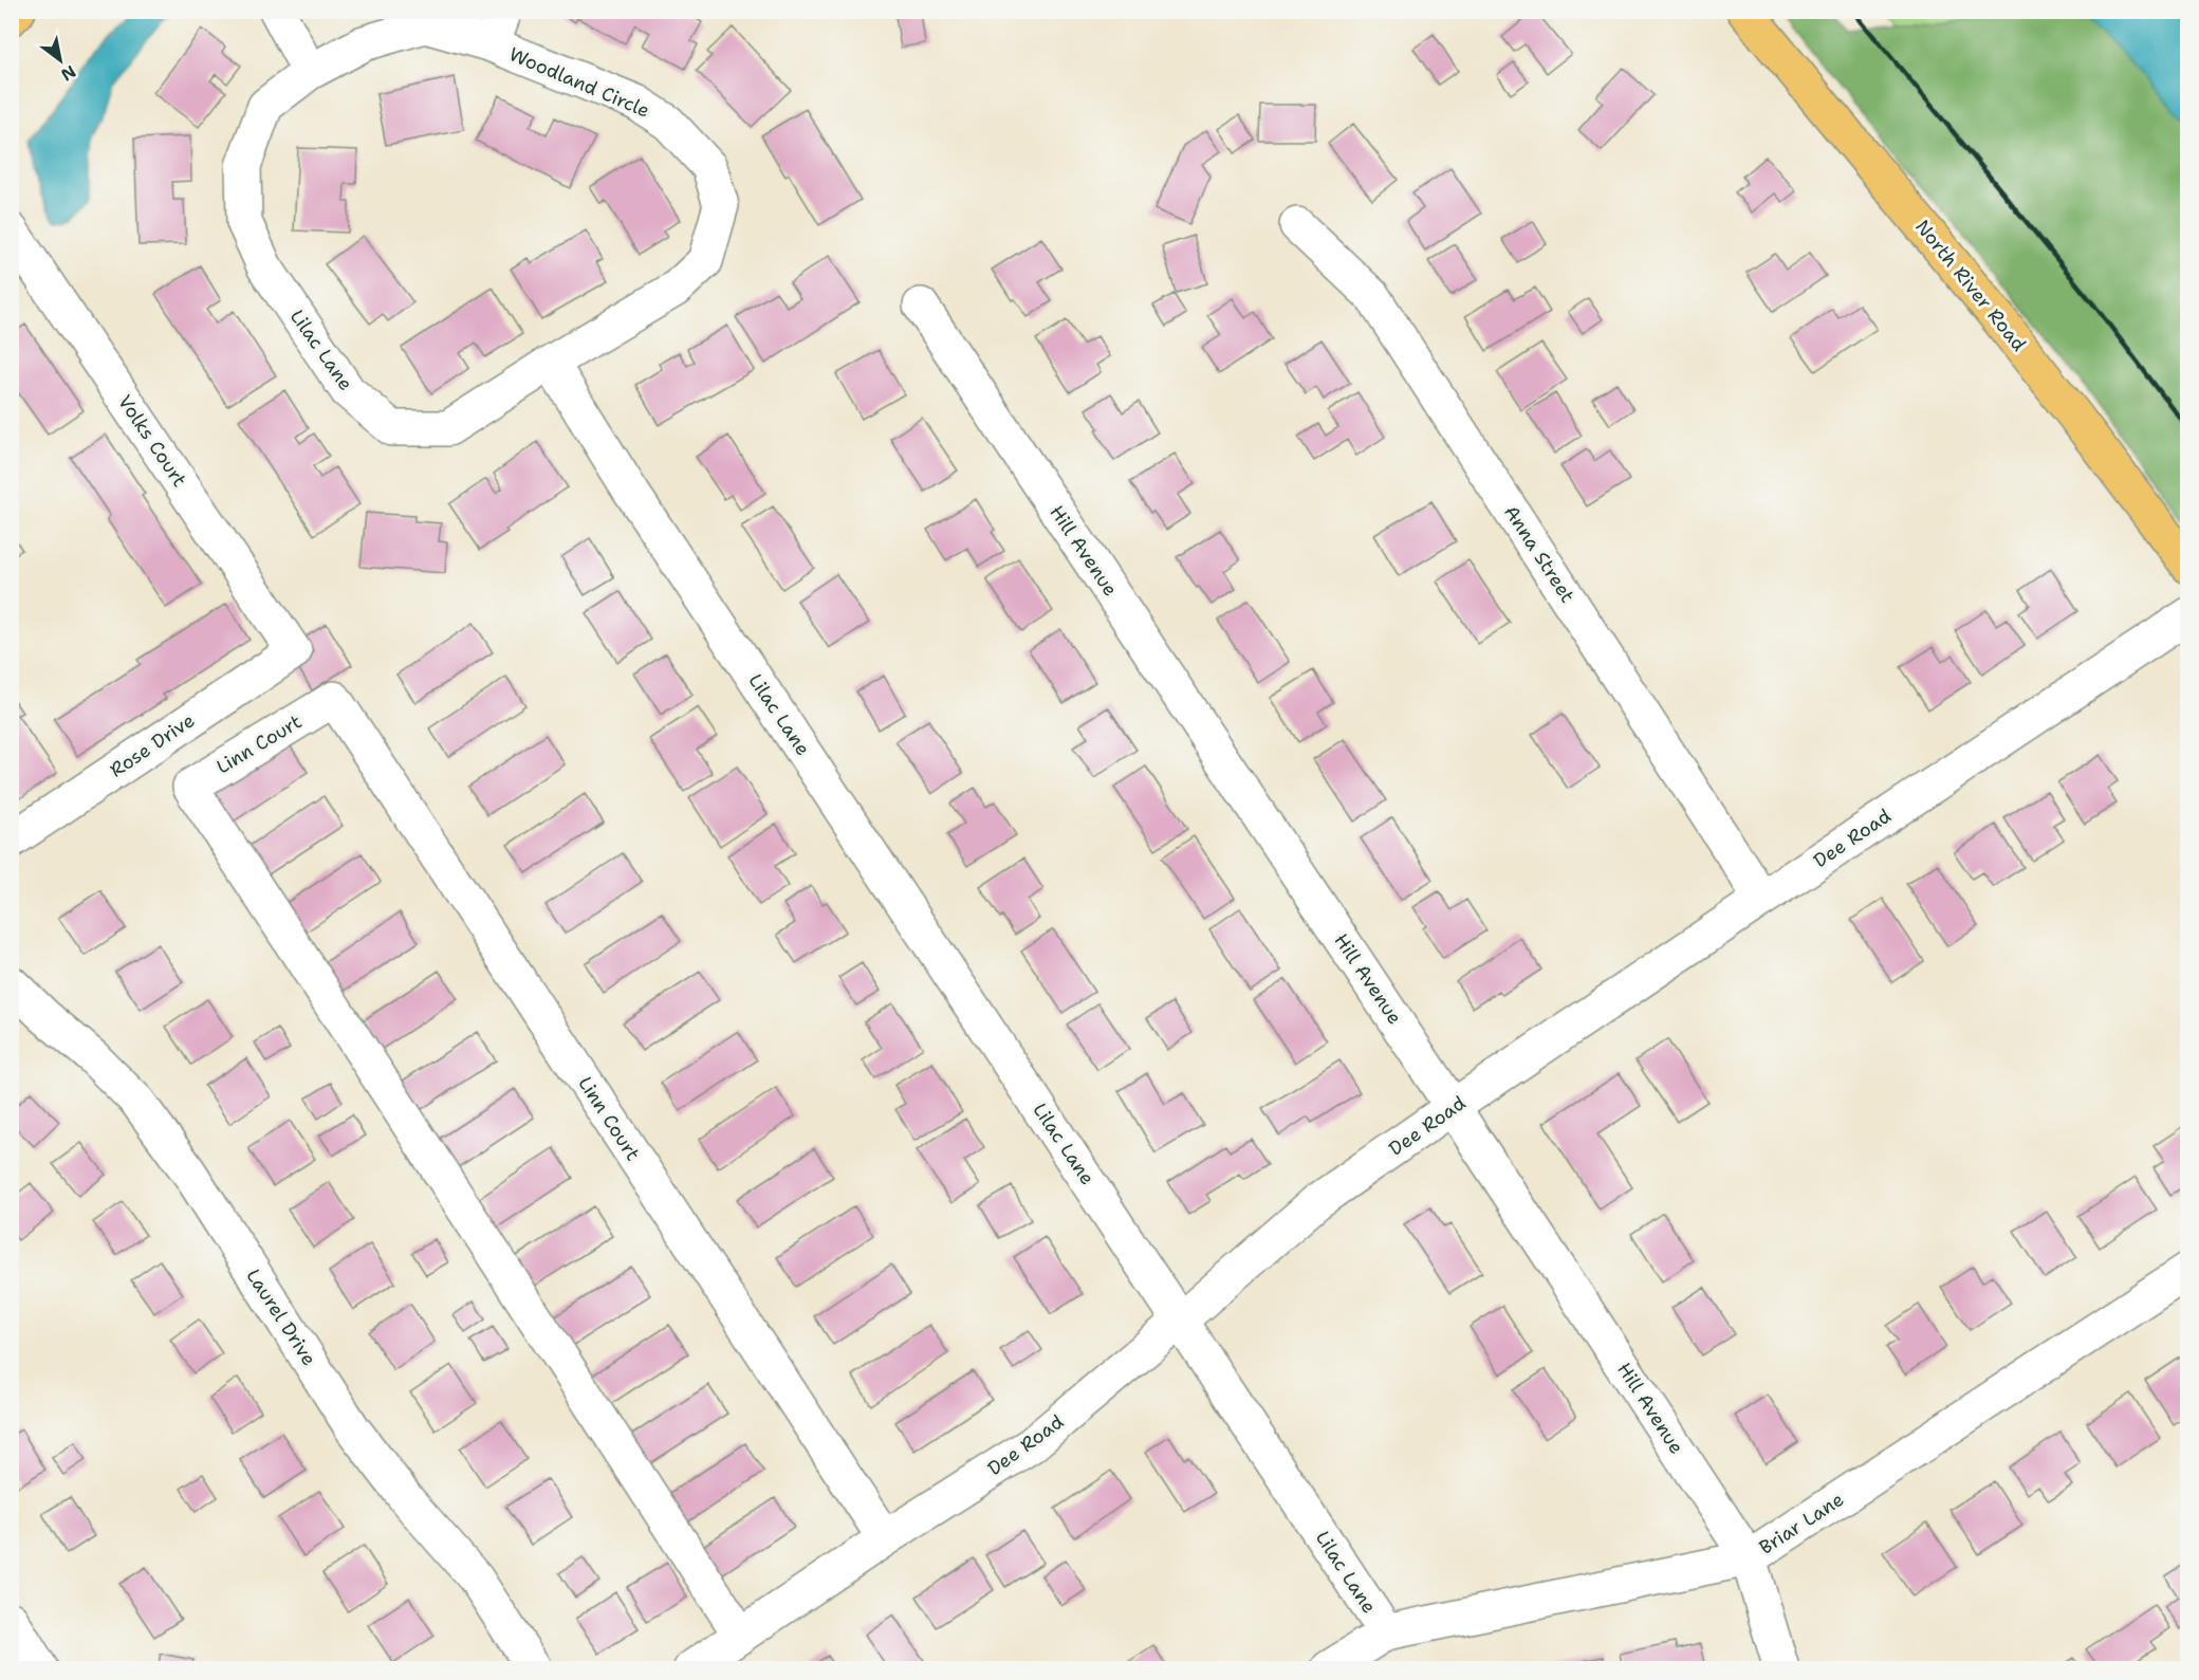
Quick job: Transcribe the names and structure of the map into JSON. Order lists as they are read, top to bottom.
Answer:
{
  "streets": {
    "main road": ["North River Road"],
    "street": [
      "Woodland Circle",
      "Lilac Lane",
      "Volks Court",
      "Hill Avenue",
      "Anna Street",
      "Linn Court",
      "Rose Drive",
      "Dee Road",
      "Laurel Drive",
      "Briar Lane"
    ]
  },
  "crossings": [
    ["Woodland Circle", "Lilac Lane"],
    ["Lilac Lane", "Dee Road"],
    ["Lilac Lane", "Briar Lane"],
    ["Volks Court", "Rose Drive"],
    ["Hill Avenue", "Dee Road"],
    ["Hill Avenue", "Briar Lane"],
    ["Anna Street", "Dee Road"],
    ["Linn Court", "Dee Road"]
  ],
  "north": "bottom right"
}
